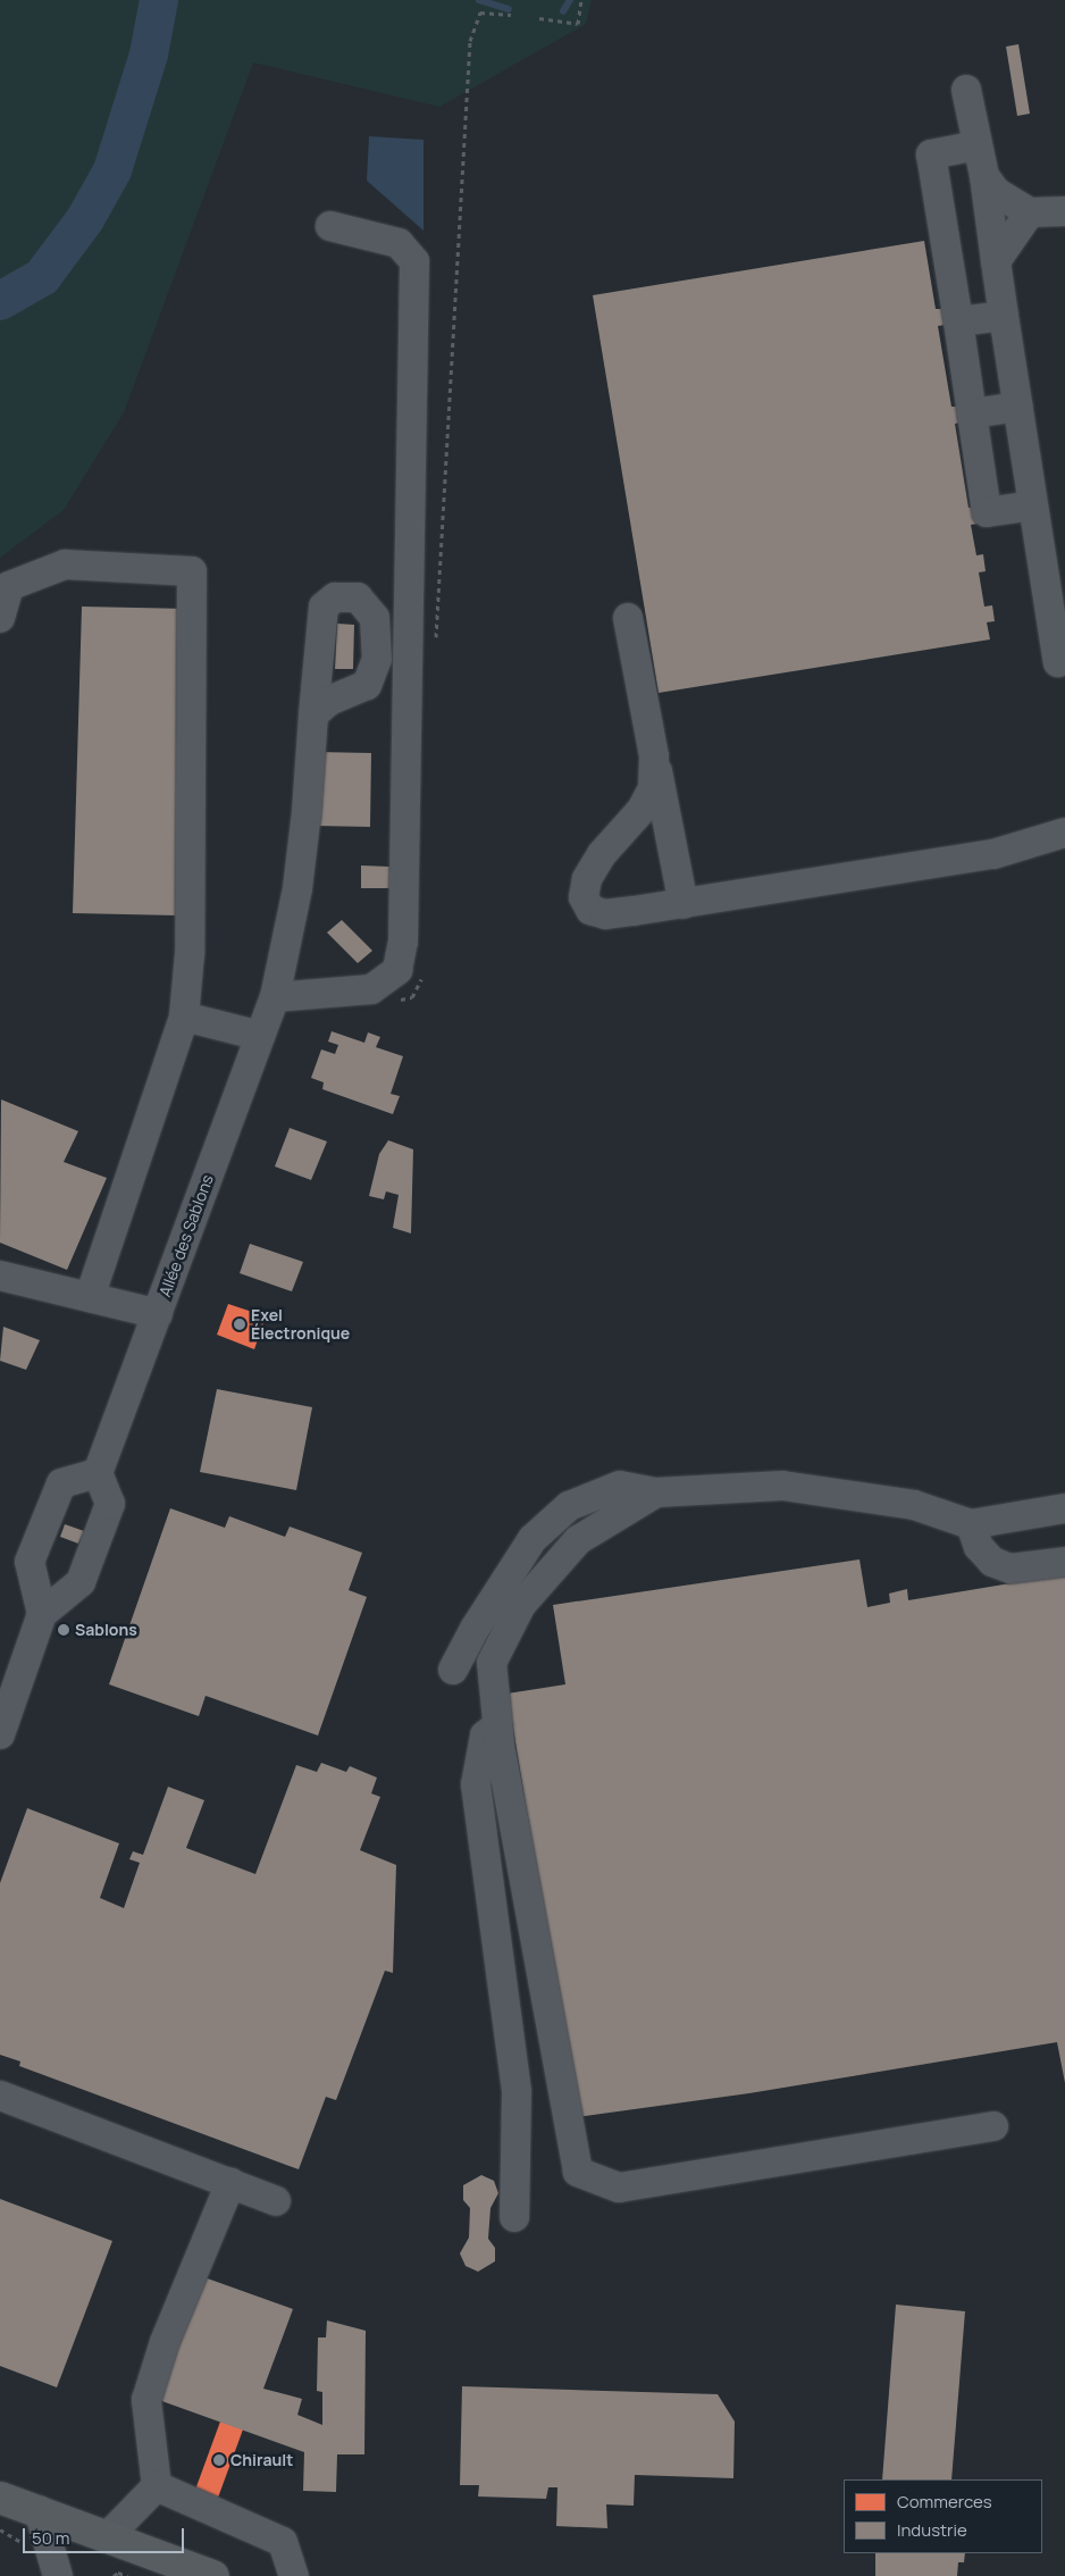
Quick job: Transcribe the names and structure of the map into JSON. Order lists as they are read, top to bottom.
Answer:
{
  "streets": {
    "street": ["Allée des Sablons"]
  },
  "places": ["Exel Électronique", "Sablons", "Chirault"],
  "legend": ["Commerces", "Industrie"],
  "scale_bar": "50 m"
}
